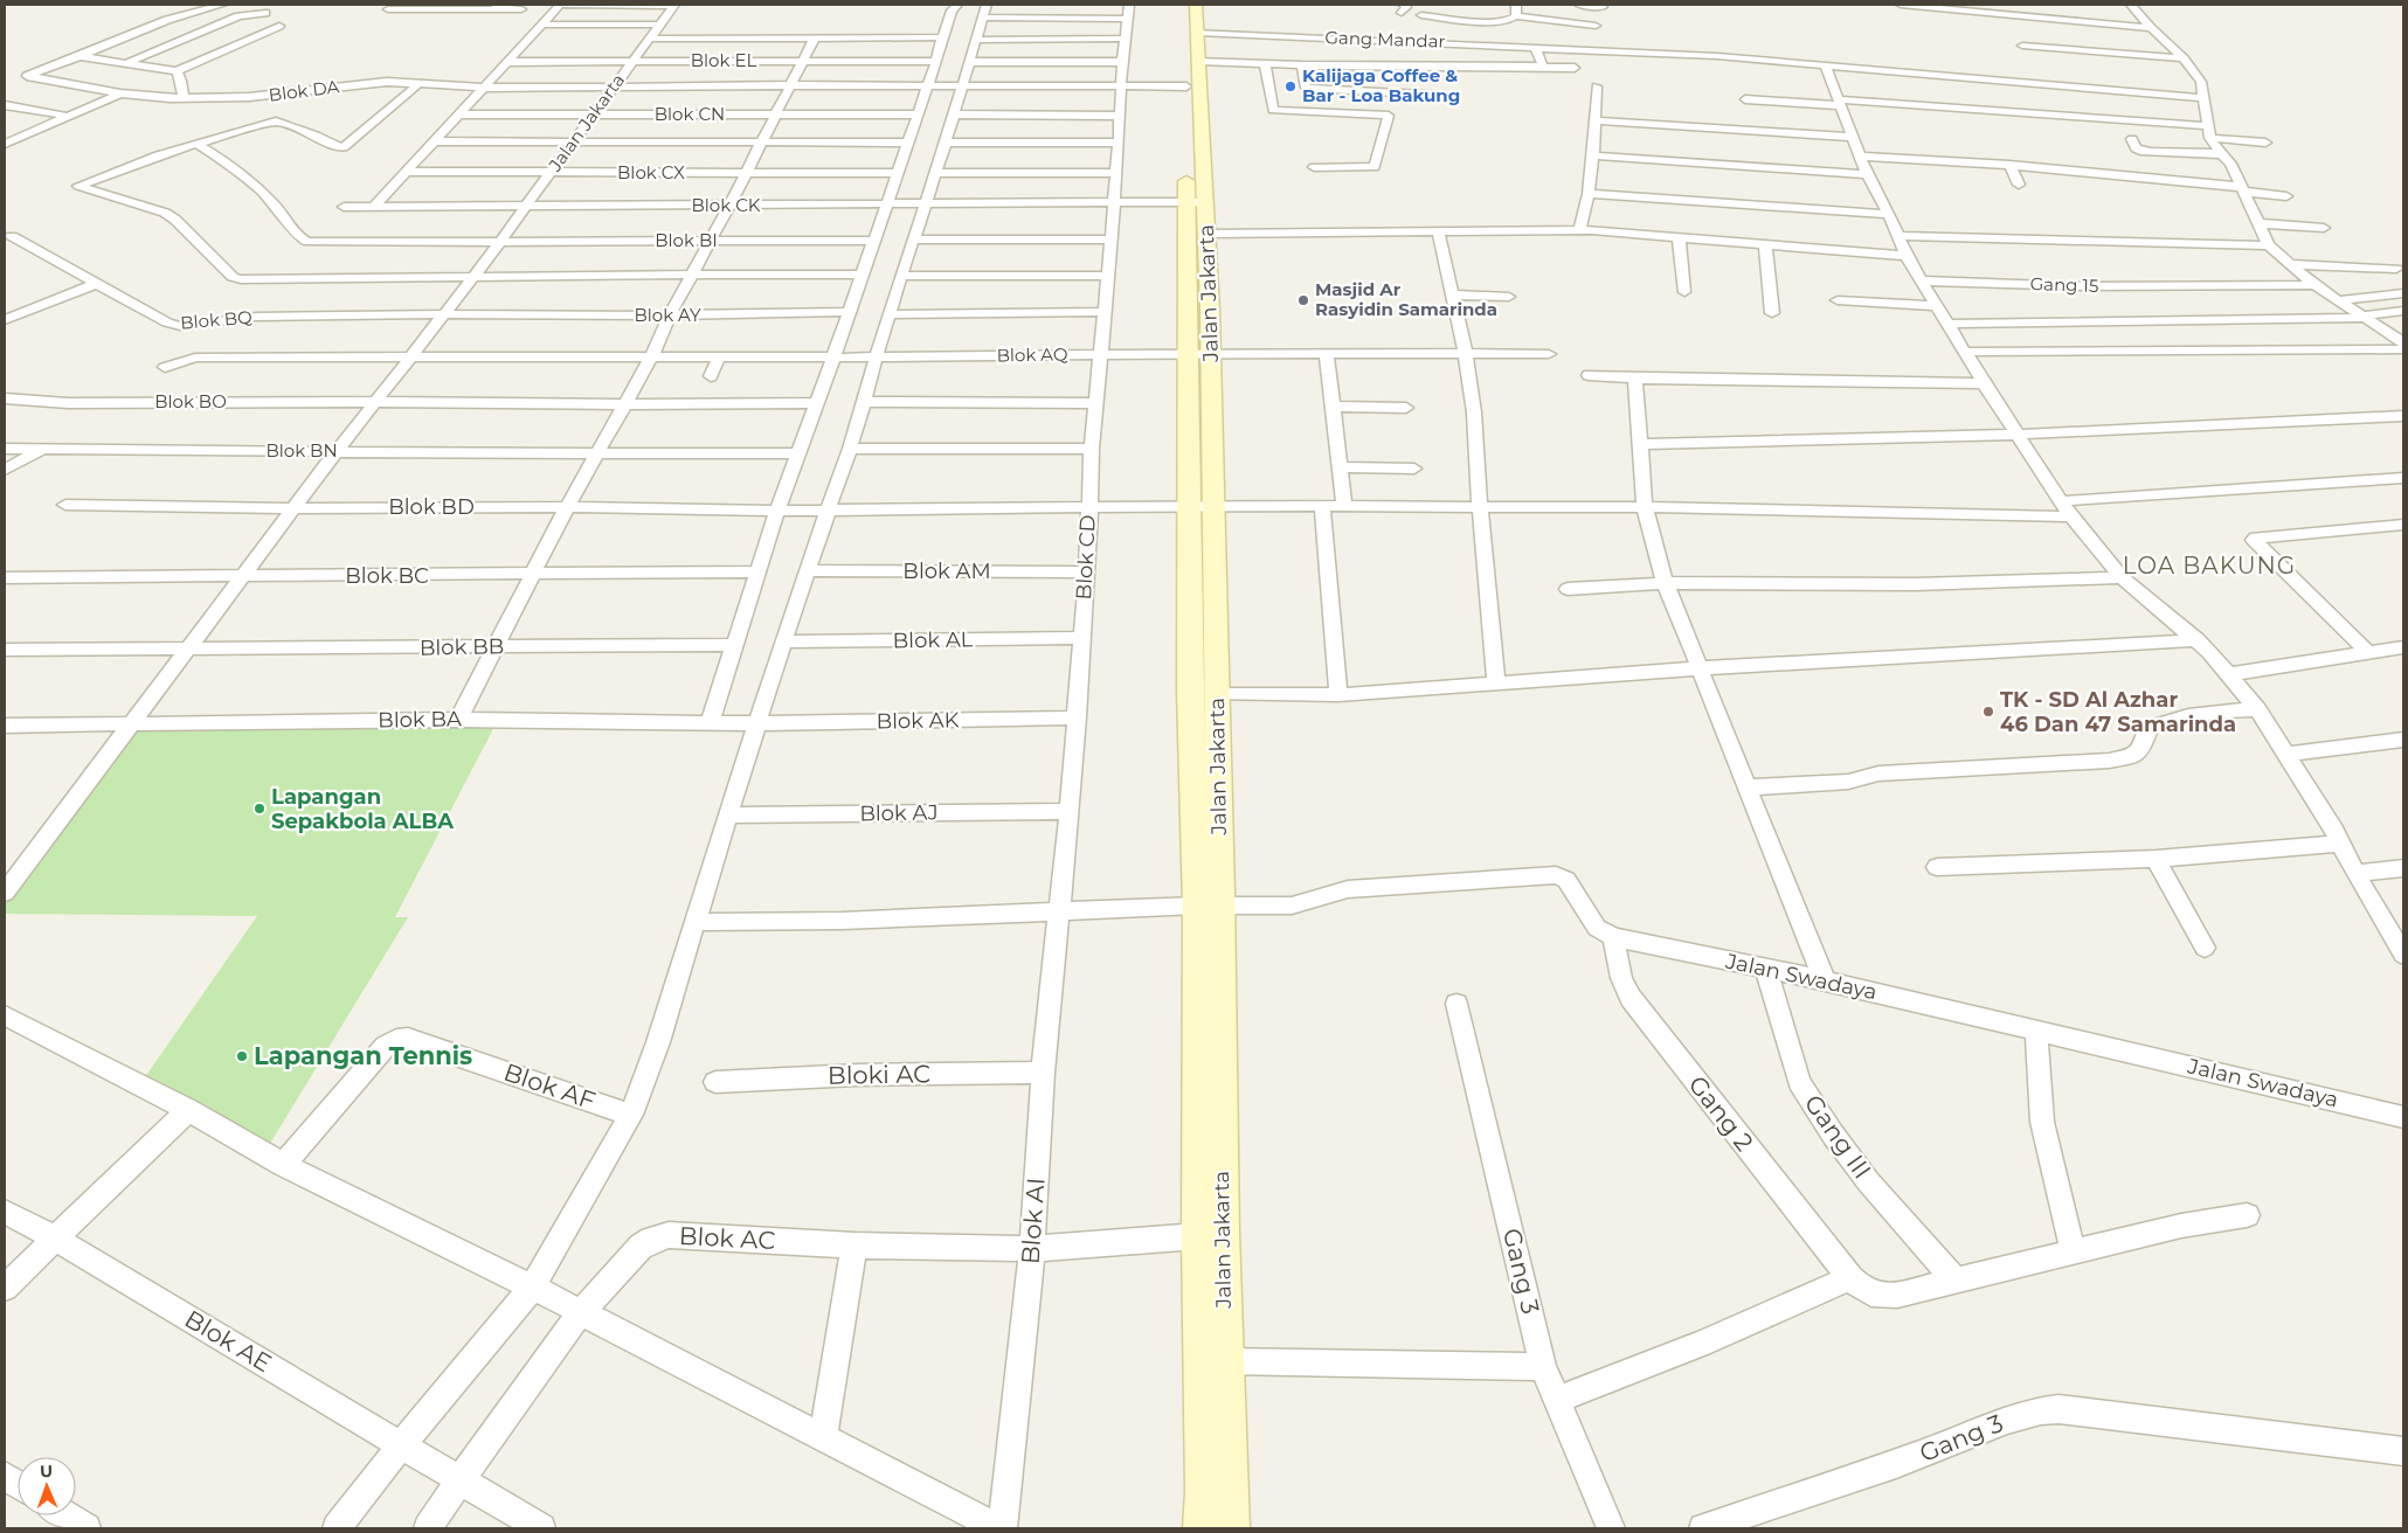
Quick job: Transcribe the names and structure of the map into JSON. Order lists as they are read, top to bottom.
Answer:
{
  "streets": {
    "main road": ["Jalan Jakarta"],
    "street": [
      "Gang Mandar",
      "Blok EL",
      "Blok DA",
      "Blok CN",
      "Blok CX",
      "Blok CK",
      "Blok BI",
      "Gang 15",
      "Blok AY",
      "Blok BQ",
      "Blok AQ",
      "Blok BO",
      "Blok BN",
      "Blok BD",
      "Blok CD",
      "Blok AM",
      "Blok BC",
      "Blok AL",
      "Blok BB",
      "Blok BA",
      "Blok AK",
      "Blok AJ",
      "Jalan Swadaya",
      "Bloki AC",
      "Blok AF",
      "Gang 2",
      "Gang III",
      "Blok AI",
      "Blok AC",
      "Gang 3",
      "Blok AE"
    ]
  },
  "crossings": [
    ["Gang Mandar", "Jalan Jakarta"],
    ["Blok EL", "Jalan Jakarta"],
    ["Blok DA", "Jalan Jakarta"],
    ["Blok DA", "Blok CD"],
    ["Blok CN", "Jalan Jakarta"],
    ["Jalan Jakarta", "Blok CX"],
    ["Jalan Jakarta", "Blok CK"],
    ["Jalan Jakarta", "Blok BI"],
    ["Jalan Jakarta", "Blok BQ"],
    ["Jalan Jakarta", "Blok AQ"],
    ["Jalan Jakarta", "Blok BO"],
    ["Jalan Jakarta", "Blok BN"],
    ["Jalan Jakarta", "Blok BD"],
    ["Jalan Jakarta", "Blok BC"],
    ["Jalan Jakarta", "Blok BB"],
    ["Jalan Jakarta", "Blok BA"],
    ["Jalan Jakarta", "Jalan Swadaya"],
    ["Jalan Jakarta", "Blok AC"],
    ["Blok AY", "Blok BQ"],
    ["Blok AQ", "Blok CD"],
    ["Blok CD", "Blok AM"],
    ["Blok CD", "Blok AL"],
    ["Blok CD", "Blok AK"],
    ["Blok CD", "Blok AJ"],
    ["Blok CD", "Jalan Swadaya"],
    ["Blok CD", "Blok AI"],
    ["Blok BA", "Blok AK"],
    ["Jalan Swadaya", "Gang 2"],
    ["Jalan Swadaya", "Gang III"],
    ["Jalan Swadaya", "Blok AI"],
    ["Bloki AC", "Blok AI"],
    ["Gang 2", "Gang III"],
    ["Blok AI", "Blok AC"],
    ["Blok AC", "Blok AE"]
  ],
  "districts": ["LOA BAKUNG"],
  "places": [
    "Kalijaga Coffee & Bar - Loa Bakung",
    "Masjid Ar Rasyidin Samarinda",
    "TK - SD Al Azhar 46 Dan 47 Samarinda",
    "Lapangan Sepakbola ALBA",
    "Lapangan Tennis"
  ],
  "north": "top"
}
